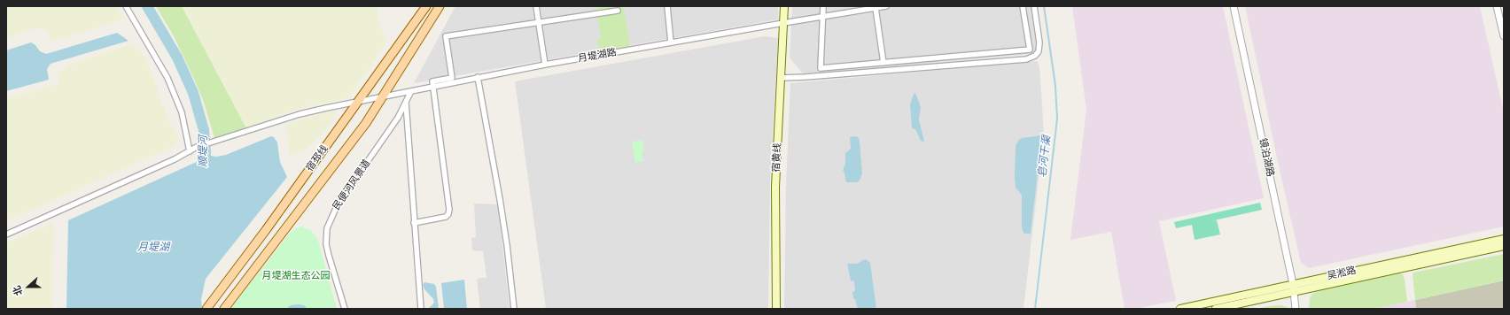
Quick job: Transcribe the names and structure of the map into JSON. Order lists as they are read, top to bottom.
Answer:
{
  "streets": {
    "main road": ["宿黄线", "宿邳线", "吴淞路"],
    "street": ["月堤湖路", "镜泊湖路", "民便河风景道"]
  },
  "crossings": [
    ["月堤湖路", "宿黄线"],
    ["月堤湖路", "宿邳线"],
    ["月堤湖路", "民便河风景道"],
    ["镜泊湖路", "吴淞路"]
  ],
  "water": ["顺堤河", "皂河干渠", "月堤湖"],
  "parks": ["月堤湖生态公园"],
  "north": "left"
}
